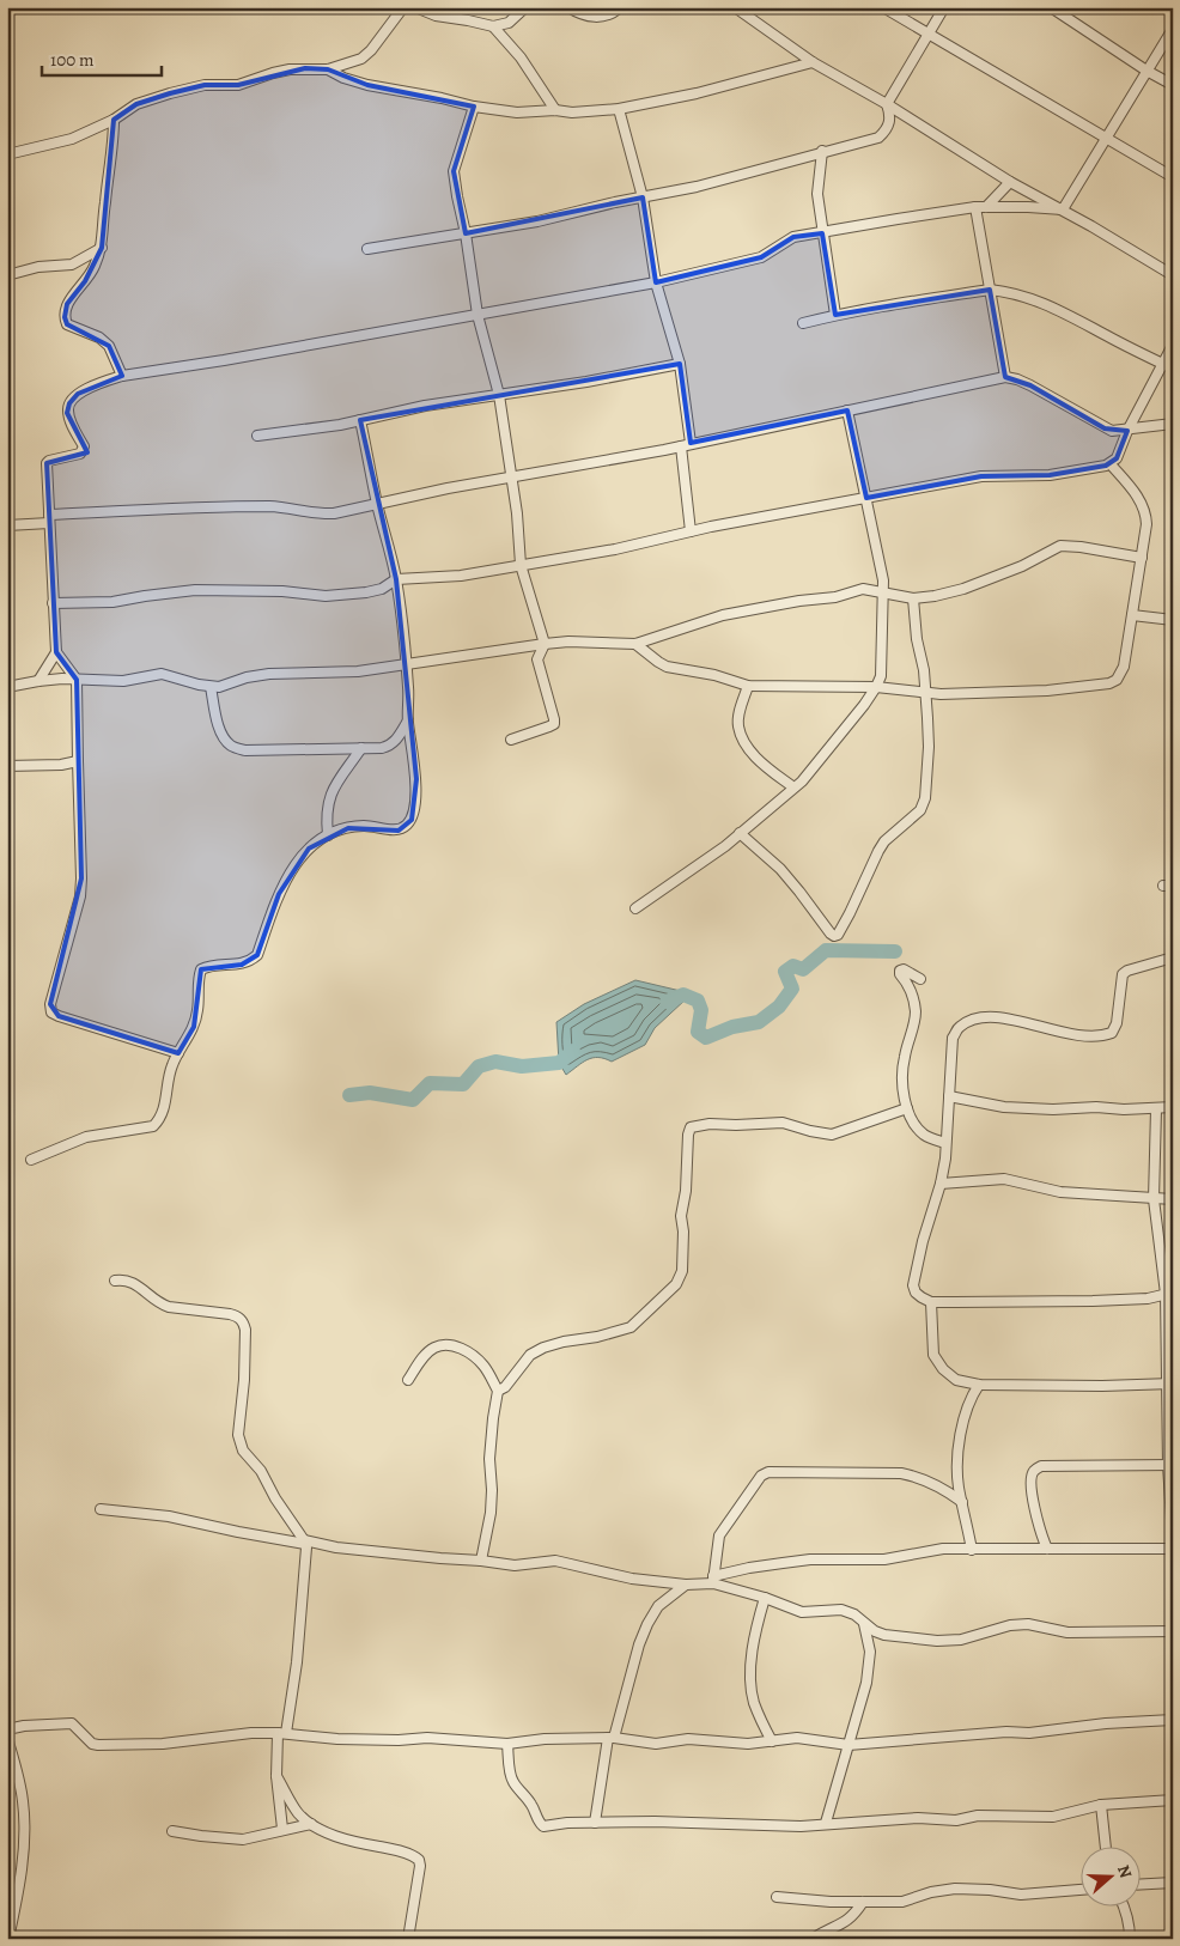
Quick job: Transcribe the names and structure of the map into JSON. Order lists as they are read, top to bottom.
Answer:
{
  "scale_bar": "100 m",
  "north": "right"
}
